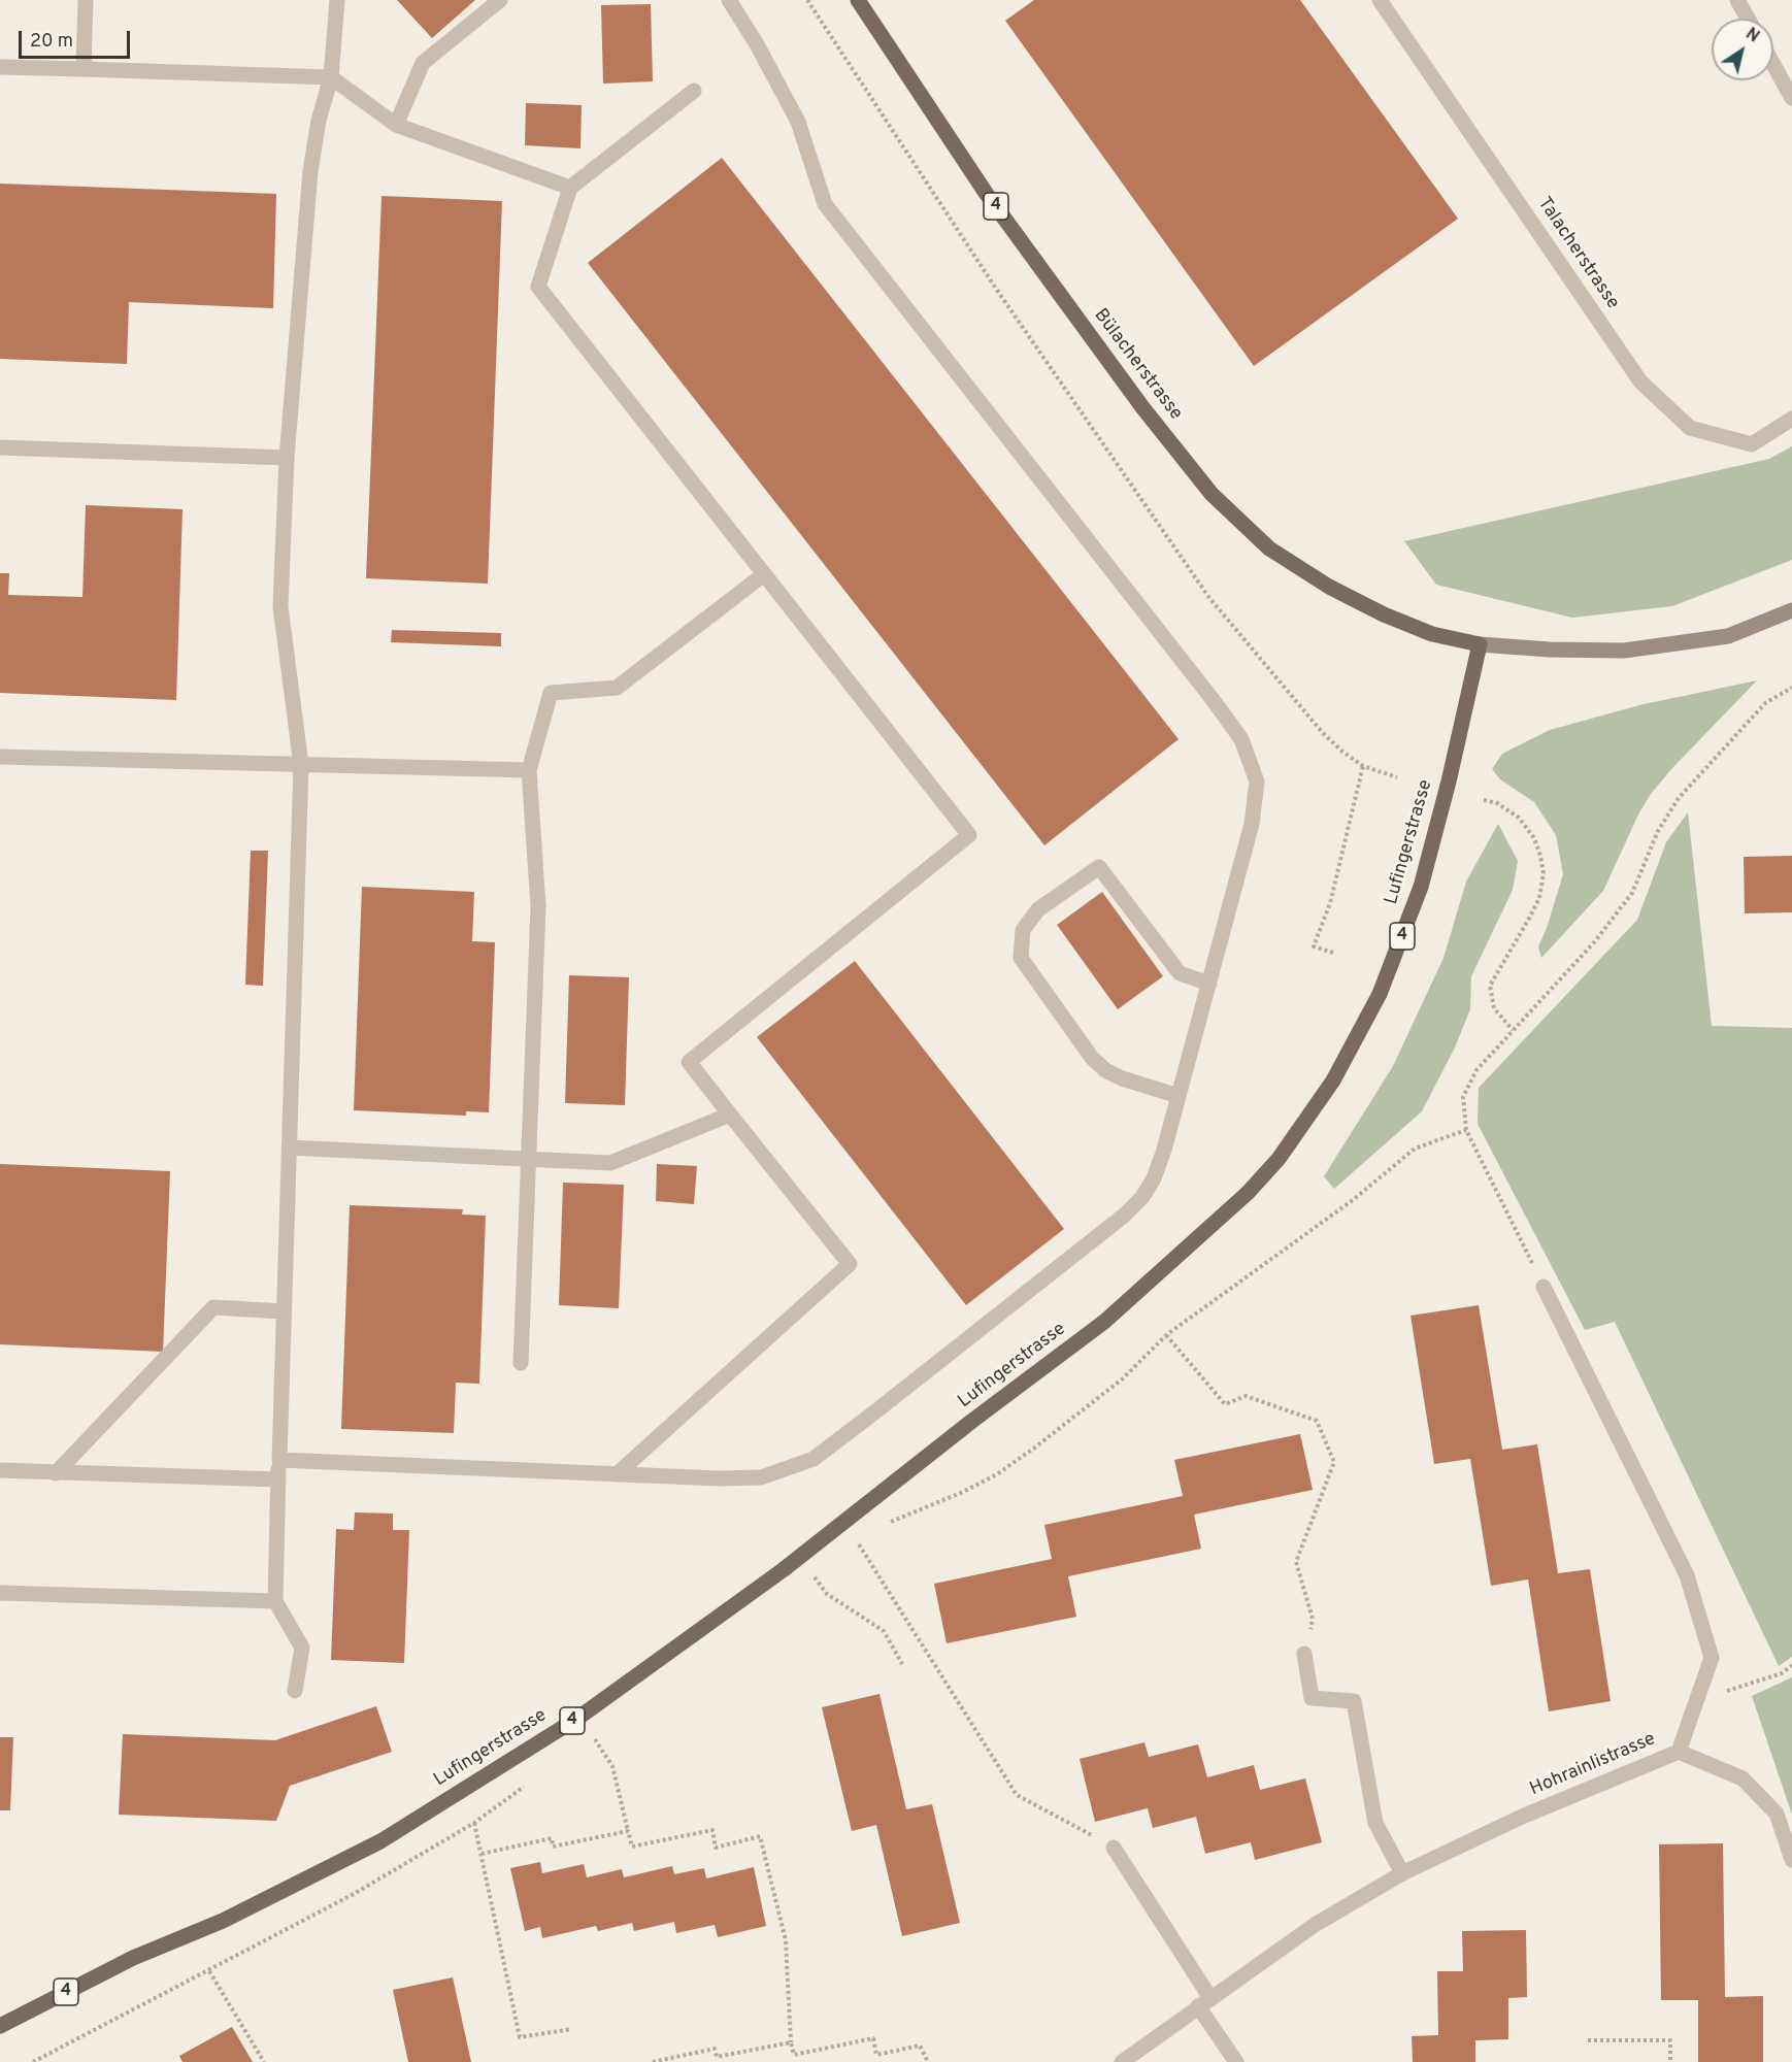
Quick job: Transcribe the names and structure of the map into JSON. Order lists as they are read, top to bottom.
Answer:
{
  "streets": {
    "main road": ["4", "Bülacherstrasse", "Lufingerstrasse"],
    "street": ["Talacherstrasse", "Hohrainlistrasse"]
  },
  "crossings": [
    ["Bülacherstrasse", "Lufingerstrasse"]
  ],
  "scale_bar": "20 m",
  "north": "top right"
}
